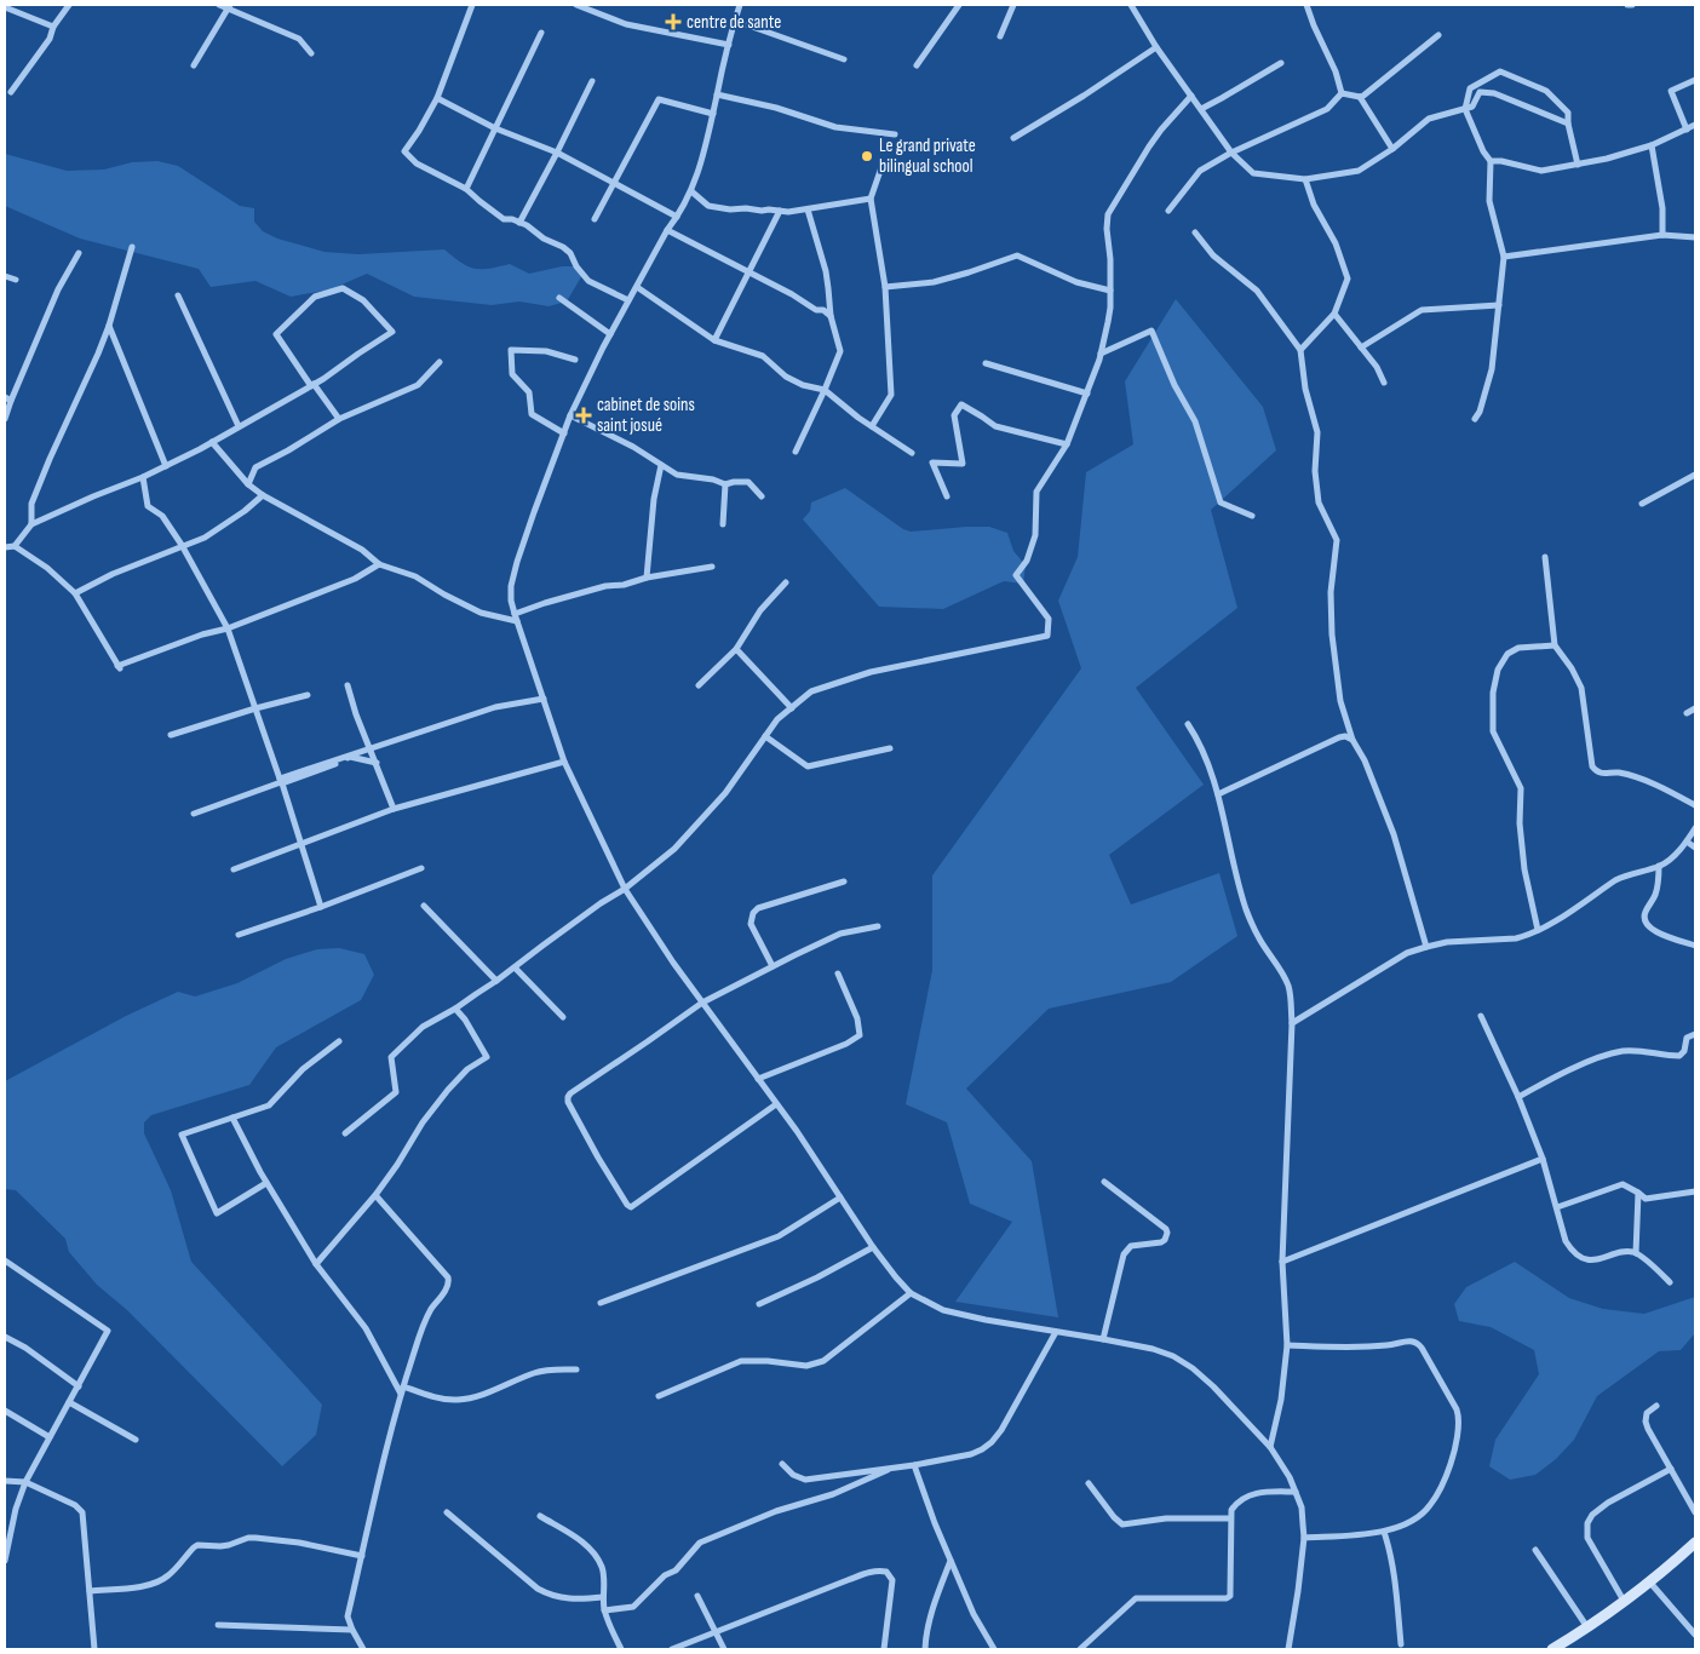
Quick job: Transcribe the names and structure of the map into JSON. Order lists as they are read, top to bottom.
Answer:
{
  "places": {
    "health": ["centre de sante", "cabinet de soins saint josué"],
    "other": ["Le grand private bilingual school"]
  }
}
